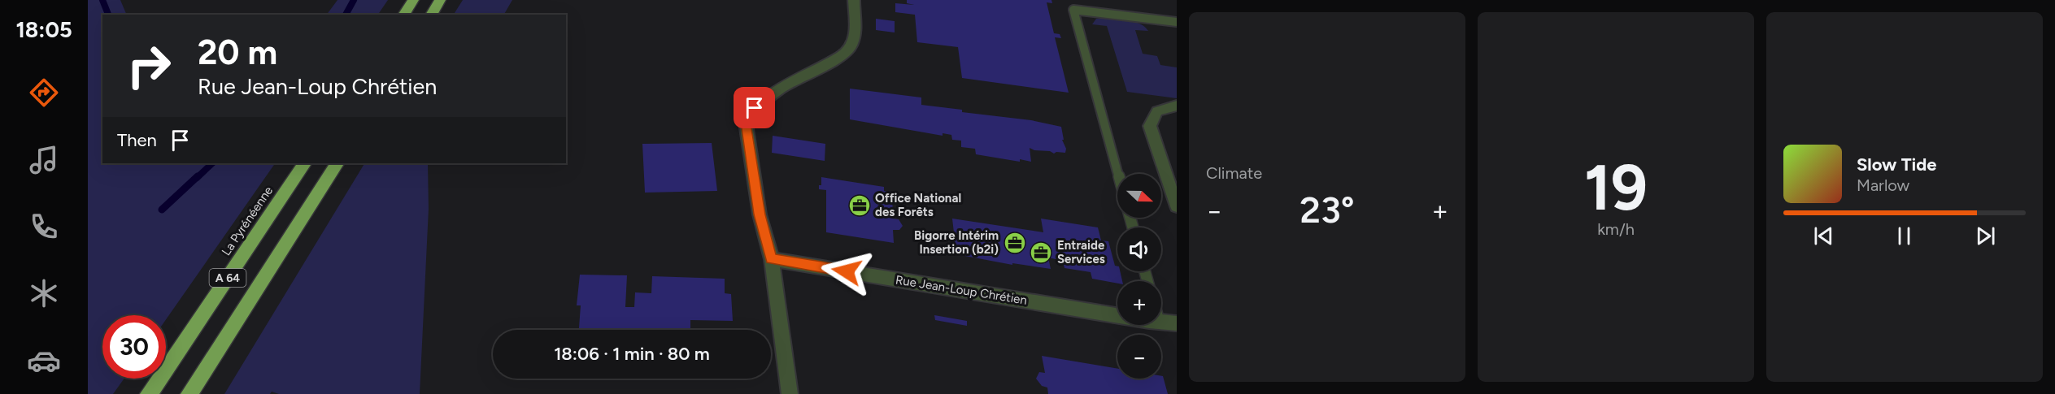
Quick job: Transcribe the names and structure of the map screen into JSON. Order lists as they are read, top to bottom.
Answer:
{
  "streets": {
    "highway": ["La Pyrénéenne", "A 64"],
    "street": ["Rue Jean-Loup Chrétien"]
  },
  "places": {
    "office": ["Office National des Forêts", "Bigorre Intérim Insertion (b2i)", "Entraide Services"]
  },
  "north": "right",
  "page": {
    "tabs": "18:05",
    "tile": [
      "Climate",
      ["19", "km/h"]
    ],
    "turn": ["20 m", "Rue Jean-Loup Chrétien"],
    "then": "Then",
    "song": ["Slow Tide", "Marlow"],
    "map_buttons": ["+", "−"],
    "heat": ["−", "23°", "+"],
    "limit": "30",
    "trip": "18:06 · 1 min · 80 m"
  }
}
